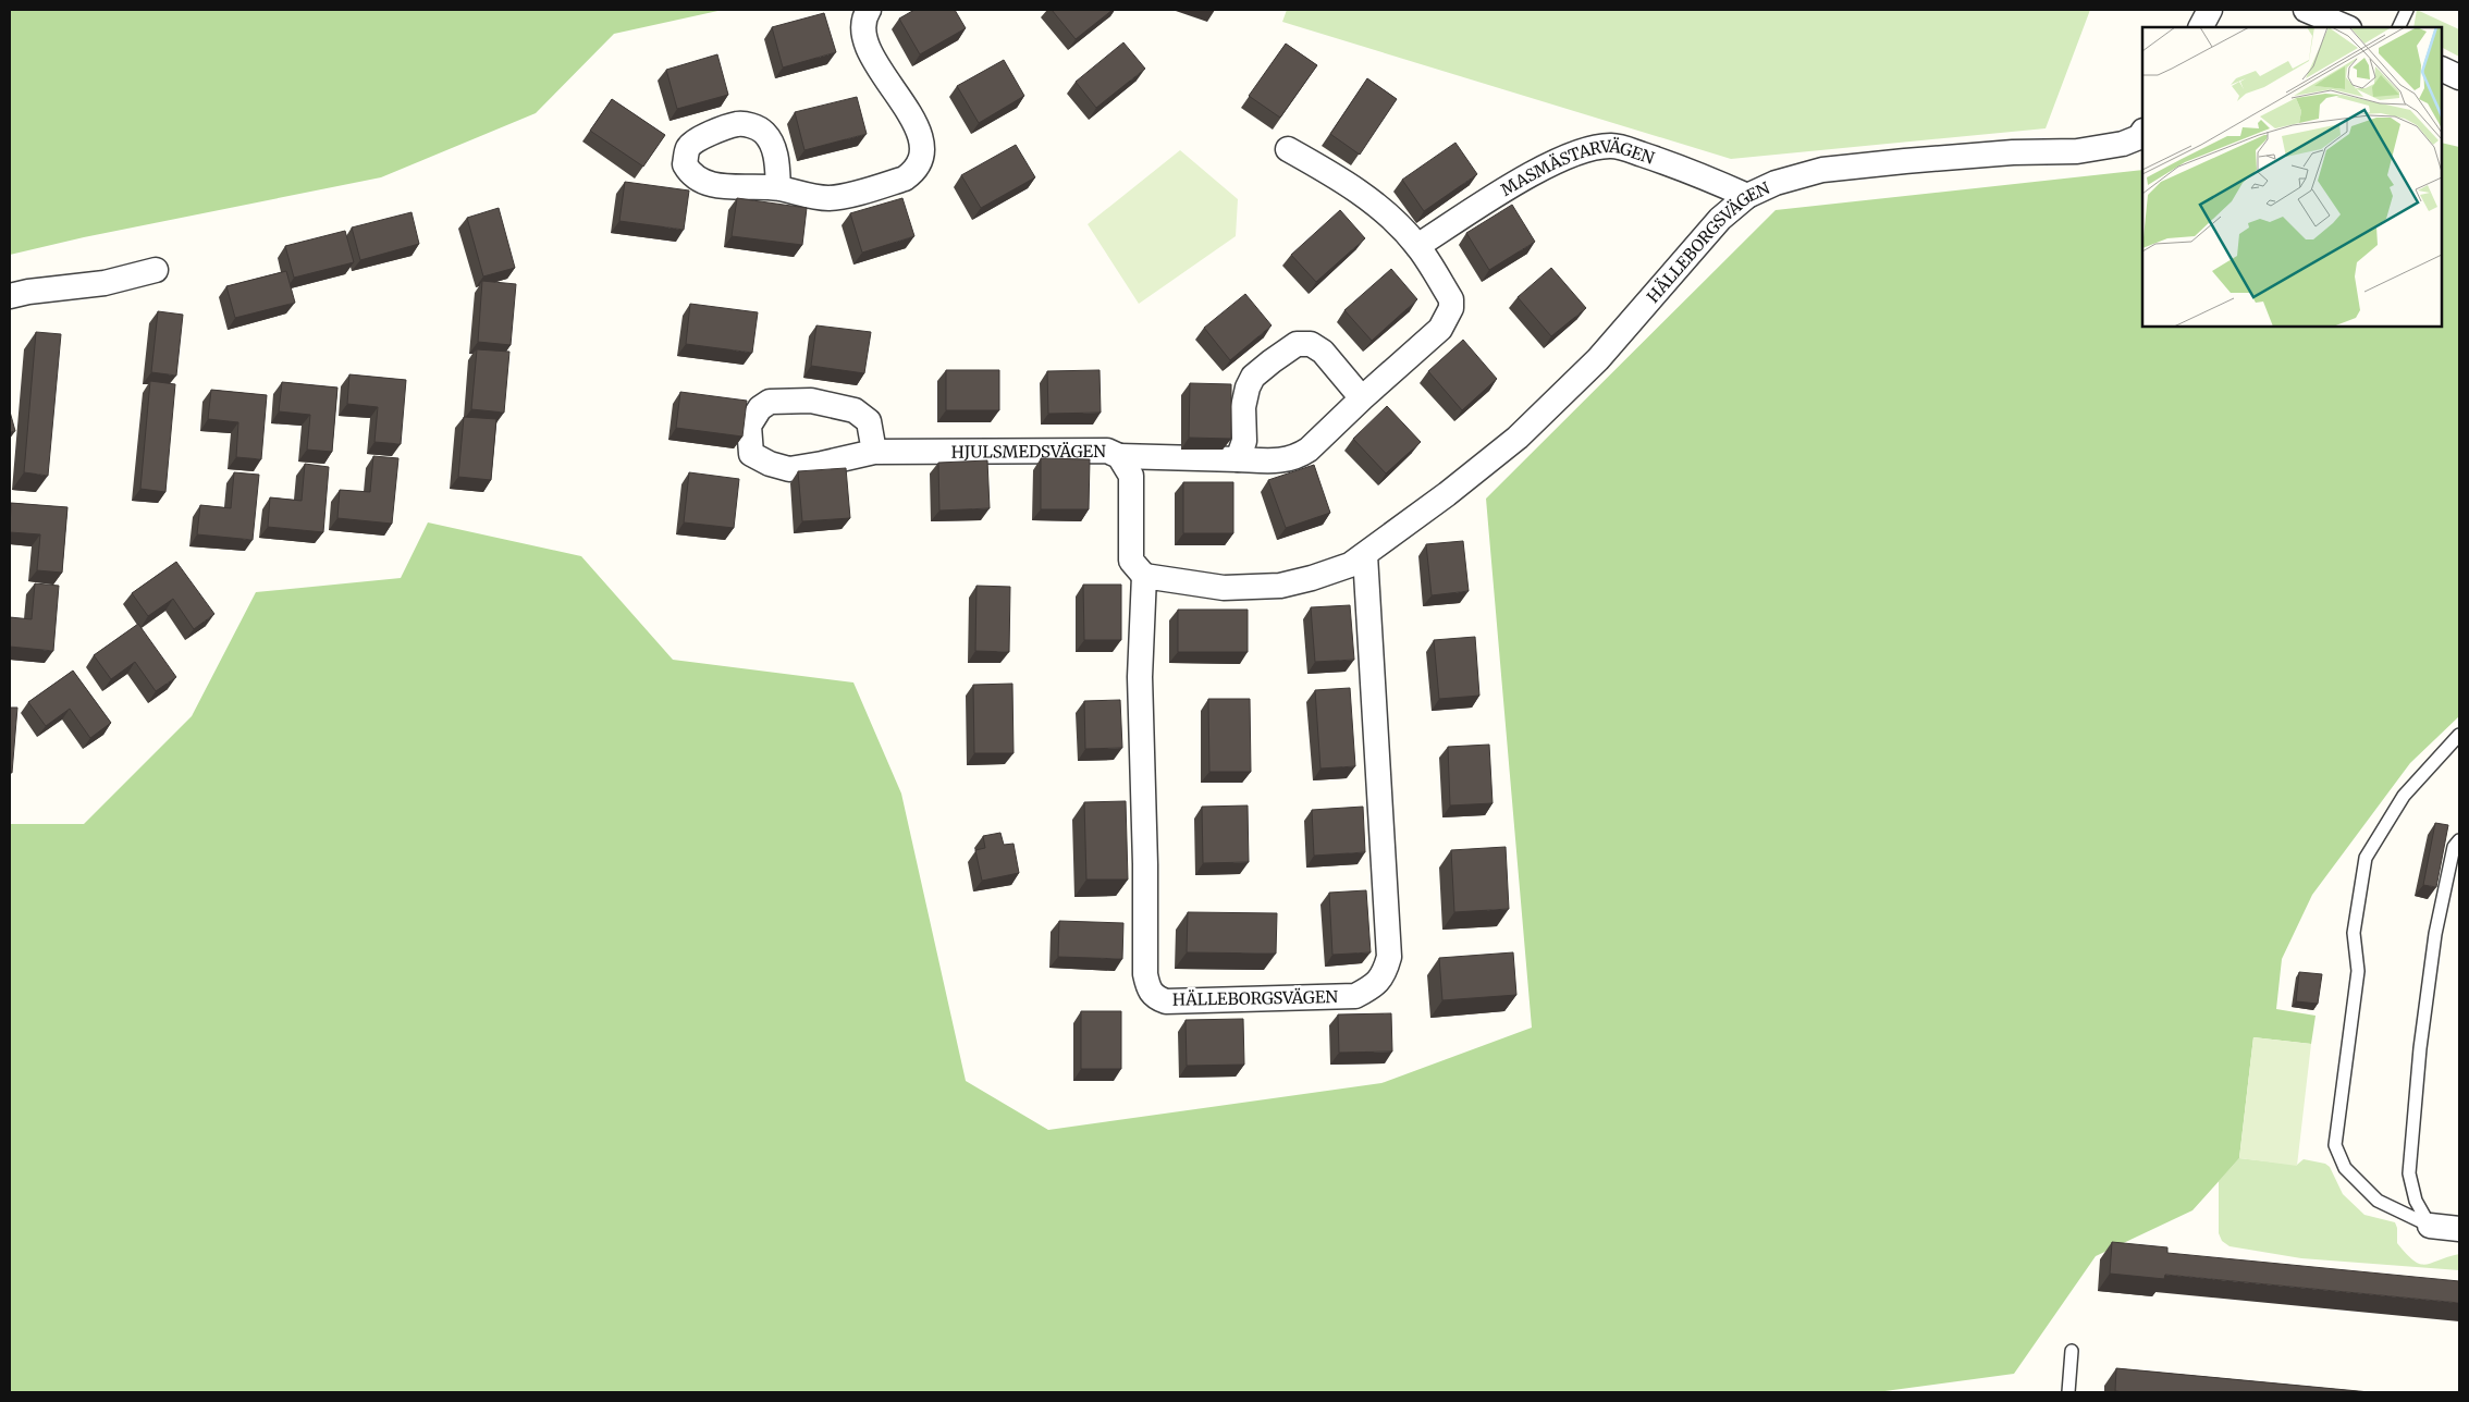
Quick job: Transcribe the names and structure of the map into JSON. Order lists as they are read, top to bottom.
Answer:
{
  "streets": {
    "street": ["MASMÄSTARVÄGEN", "HÄLLEBORGSVÄGEN", "HJULSMEDSVÄGEN"]
  },
  "crossings": [
    ["MASMÄSTARVÄGEN", "HÄLLEBORGSVÄGEN"],
    ["HÄLLEBORGSVÄGEN", "HJULSMEDSVÄGEN"]
  ]
}
